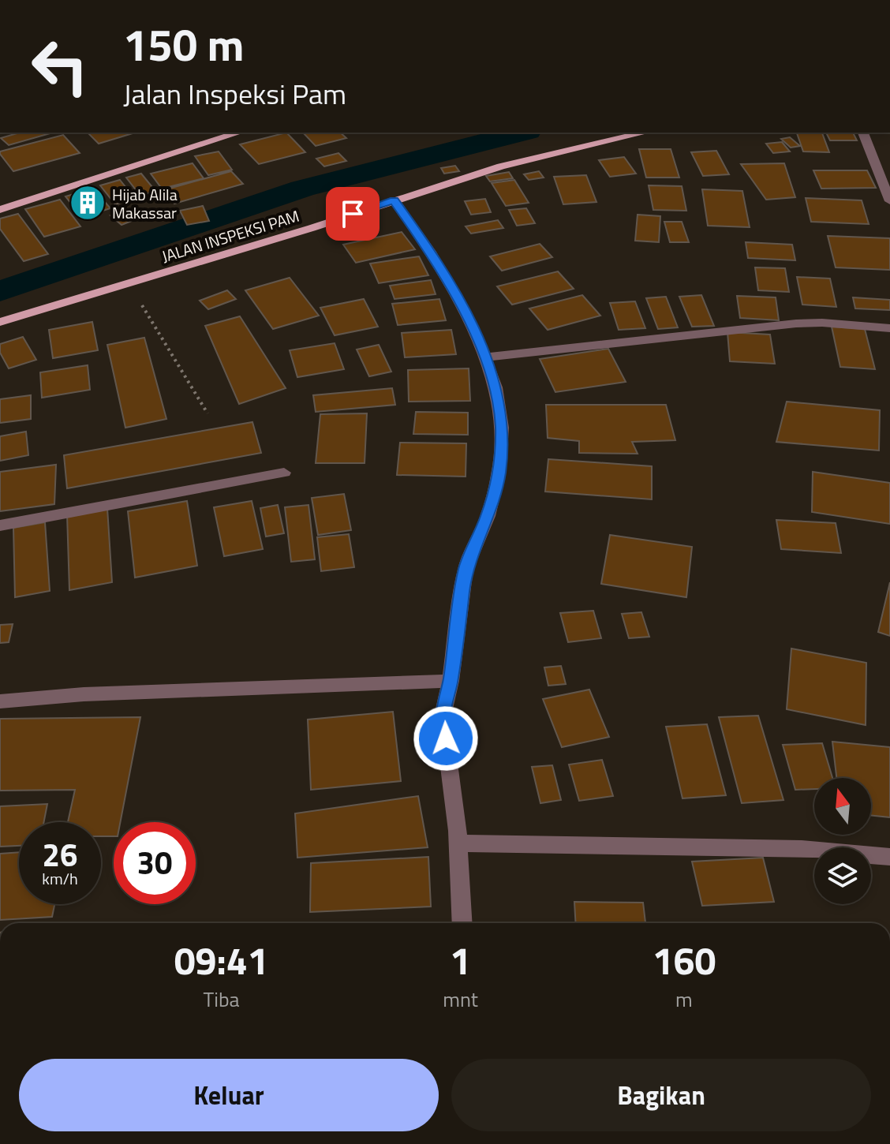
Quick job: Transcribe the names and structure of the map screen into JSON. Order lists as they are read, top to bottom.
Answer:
{
  "streets": {
    "main road": ["JALAN INSPEKSI PAM"]
  },
  "places": {
    "building": ["Hijab Alila Makassar"]
  },
  "north": "top",
  "page": {
    "turn": ["150 m", "Jalan Inspeksi Pam"],
    "speed": "26 km/h",
    "limit": "30",
    "eta": [
      "09:41",
      "Tiba",
      "1",
      "mnt",
      "160",
      "m"
    ],
    "buttons": ["Keluar", "Bagikan"]
  }
}
